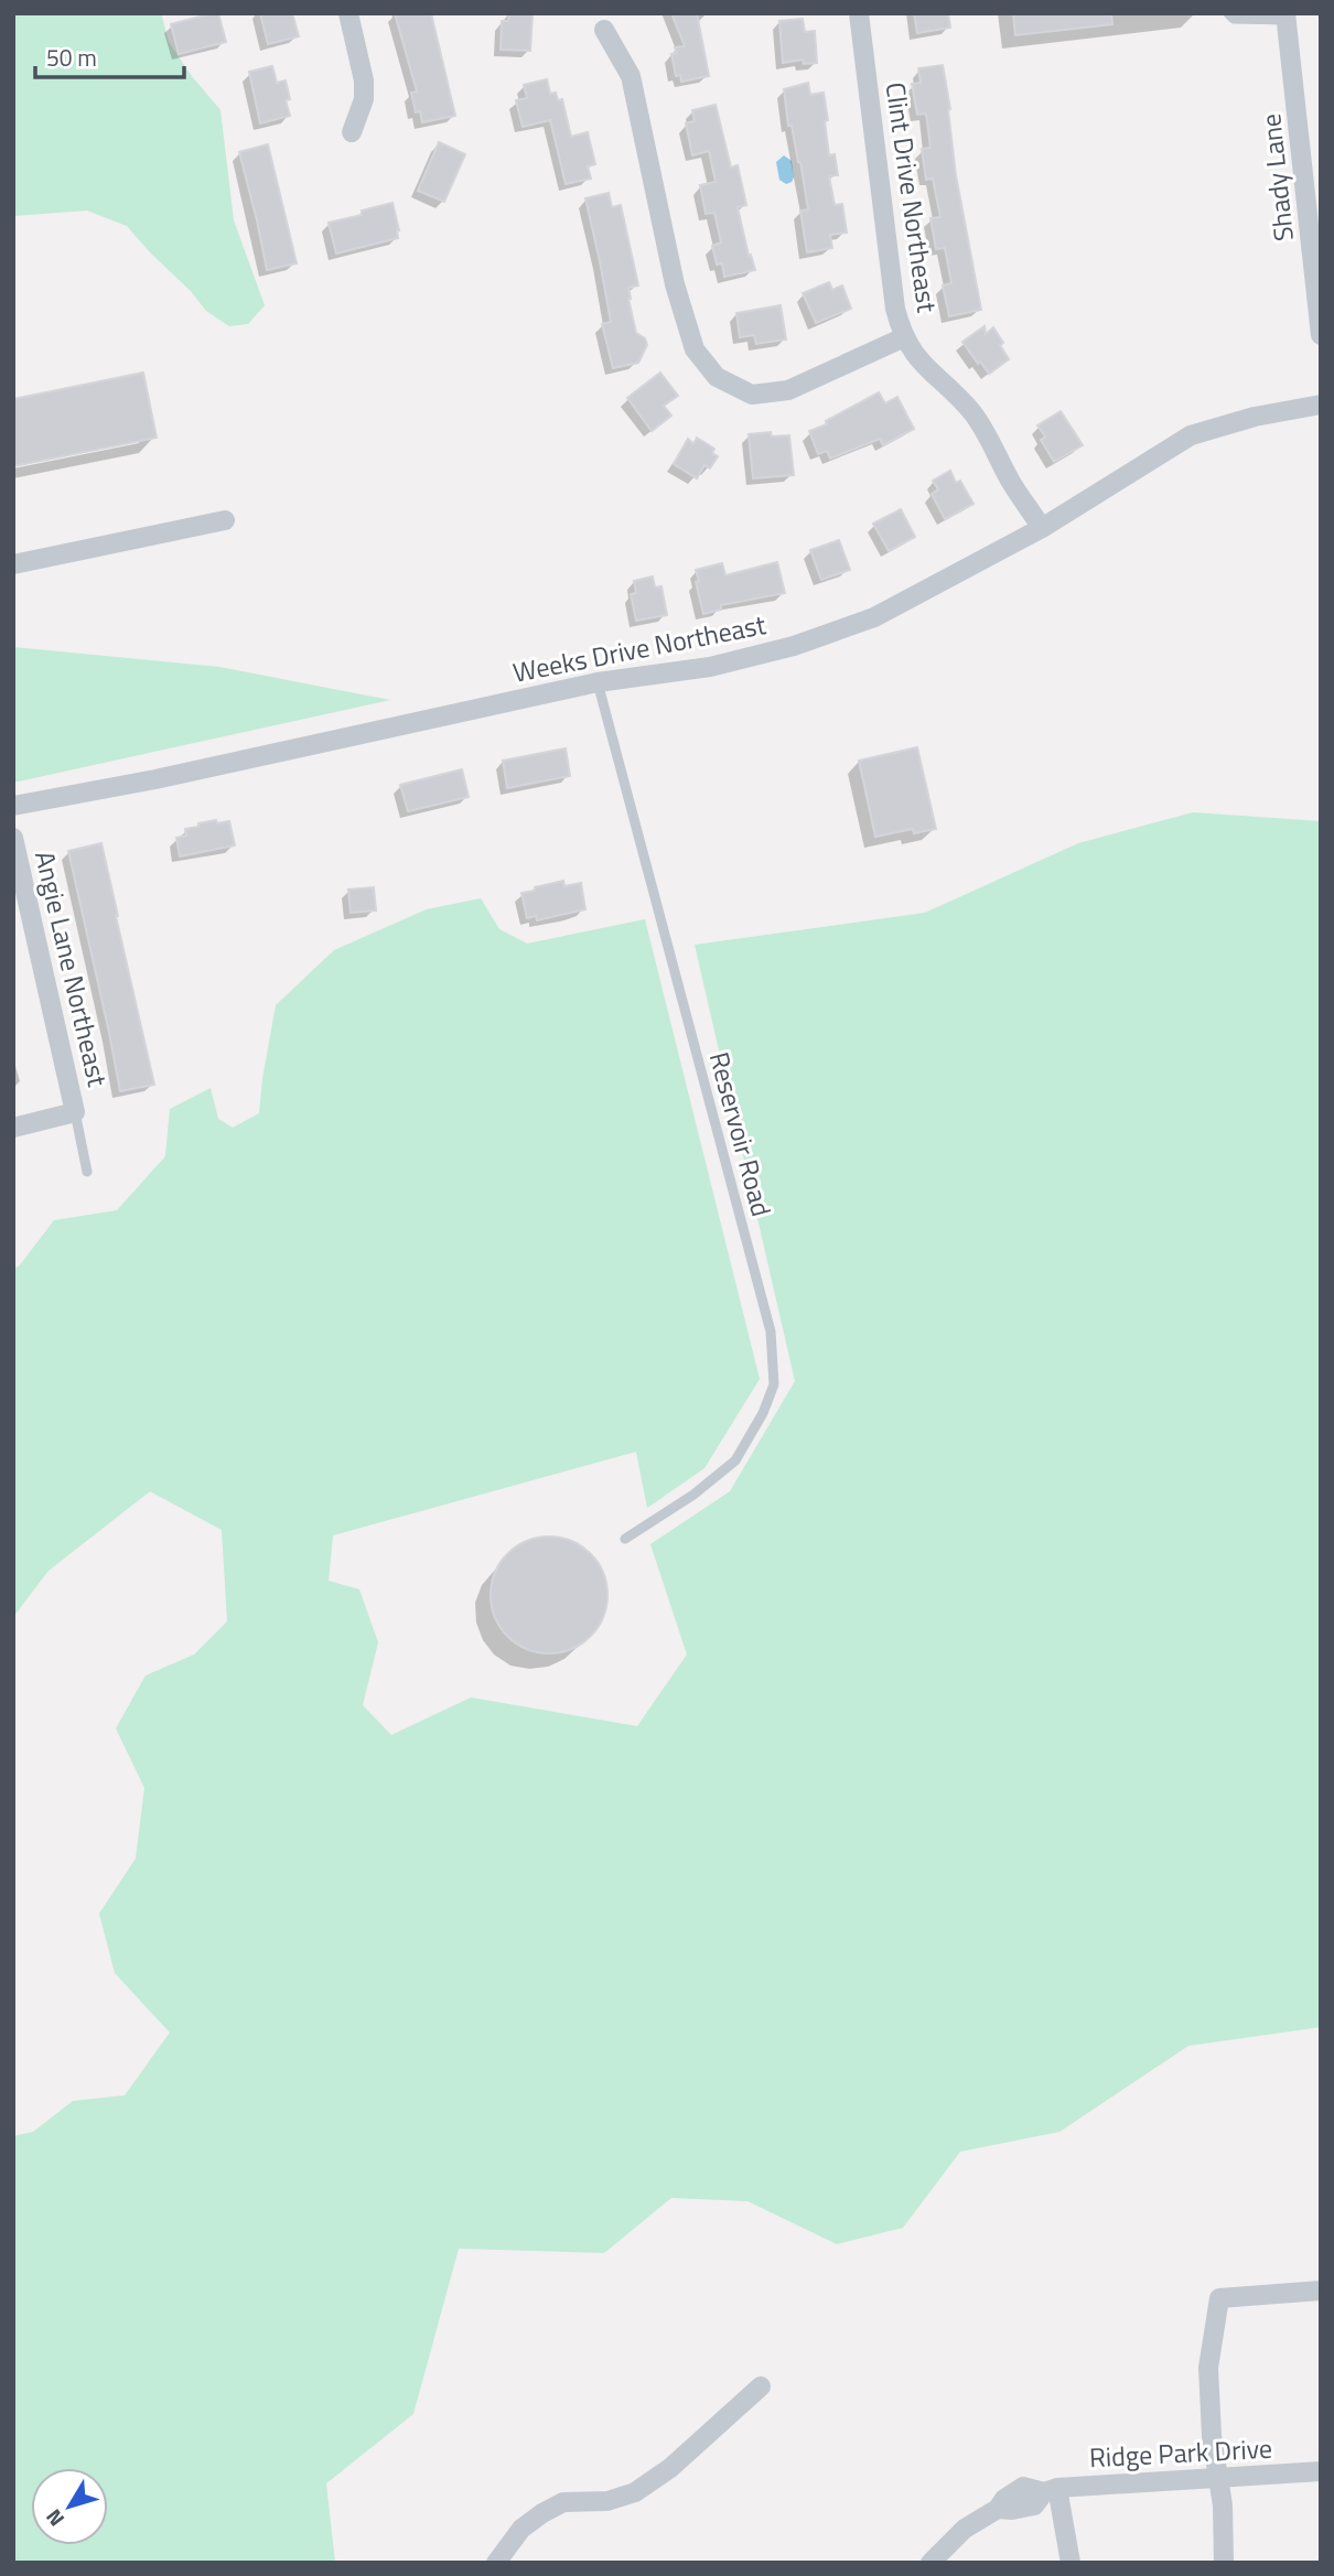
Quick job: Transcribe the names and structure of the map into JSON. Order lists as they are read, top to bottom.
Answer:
{
  "streets": {
    "street": [
      "Shady Lane",
      "Clint Drive Northeast",
      "Weeks Drive Northeast",
      "Angie Lane Northeast",
      "Ridge Park Drive"
    ],
    "lane": ["Reservoir Road"]
  },
  "crossings": [
    ["Clint Drive Northeast", "Weeks Drive Northeast"],
    ["Weeks Drive Northeast", "Reservoir Road"]
  ],
  "scale_bar": "50 m",
  "north": "bottom left"
}
